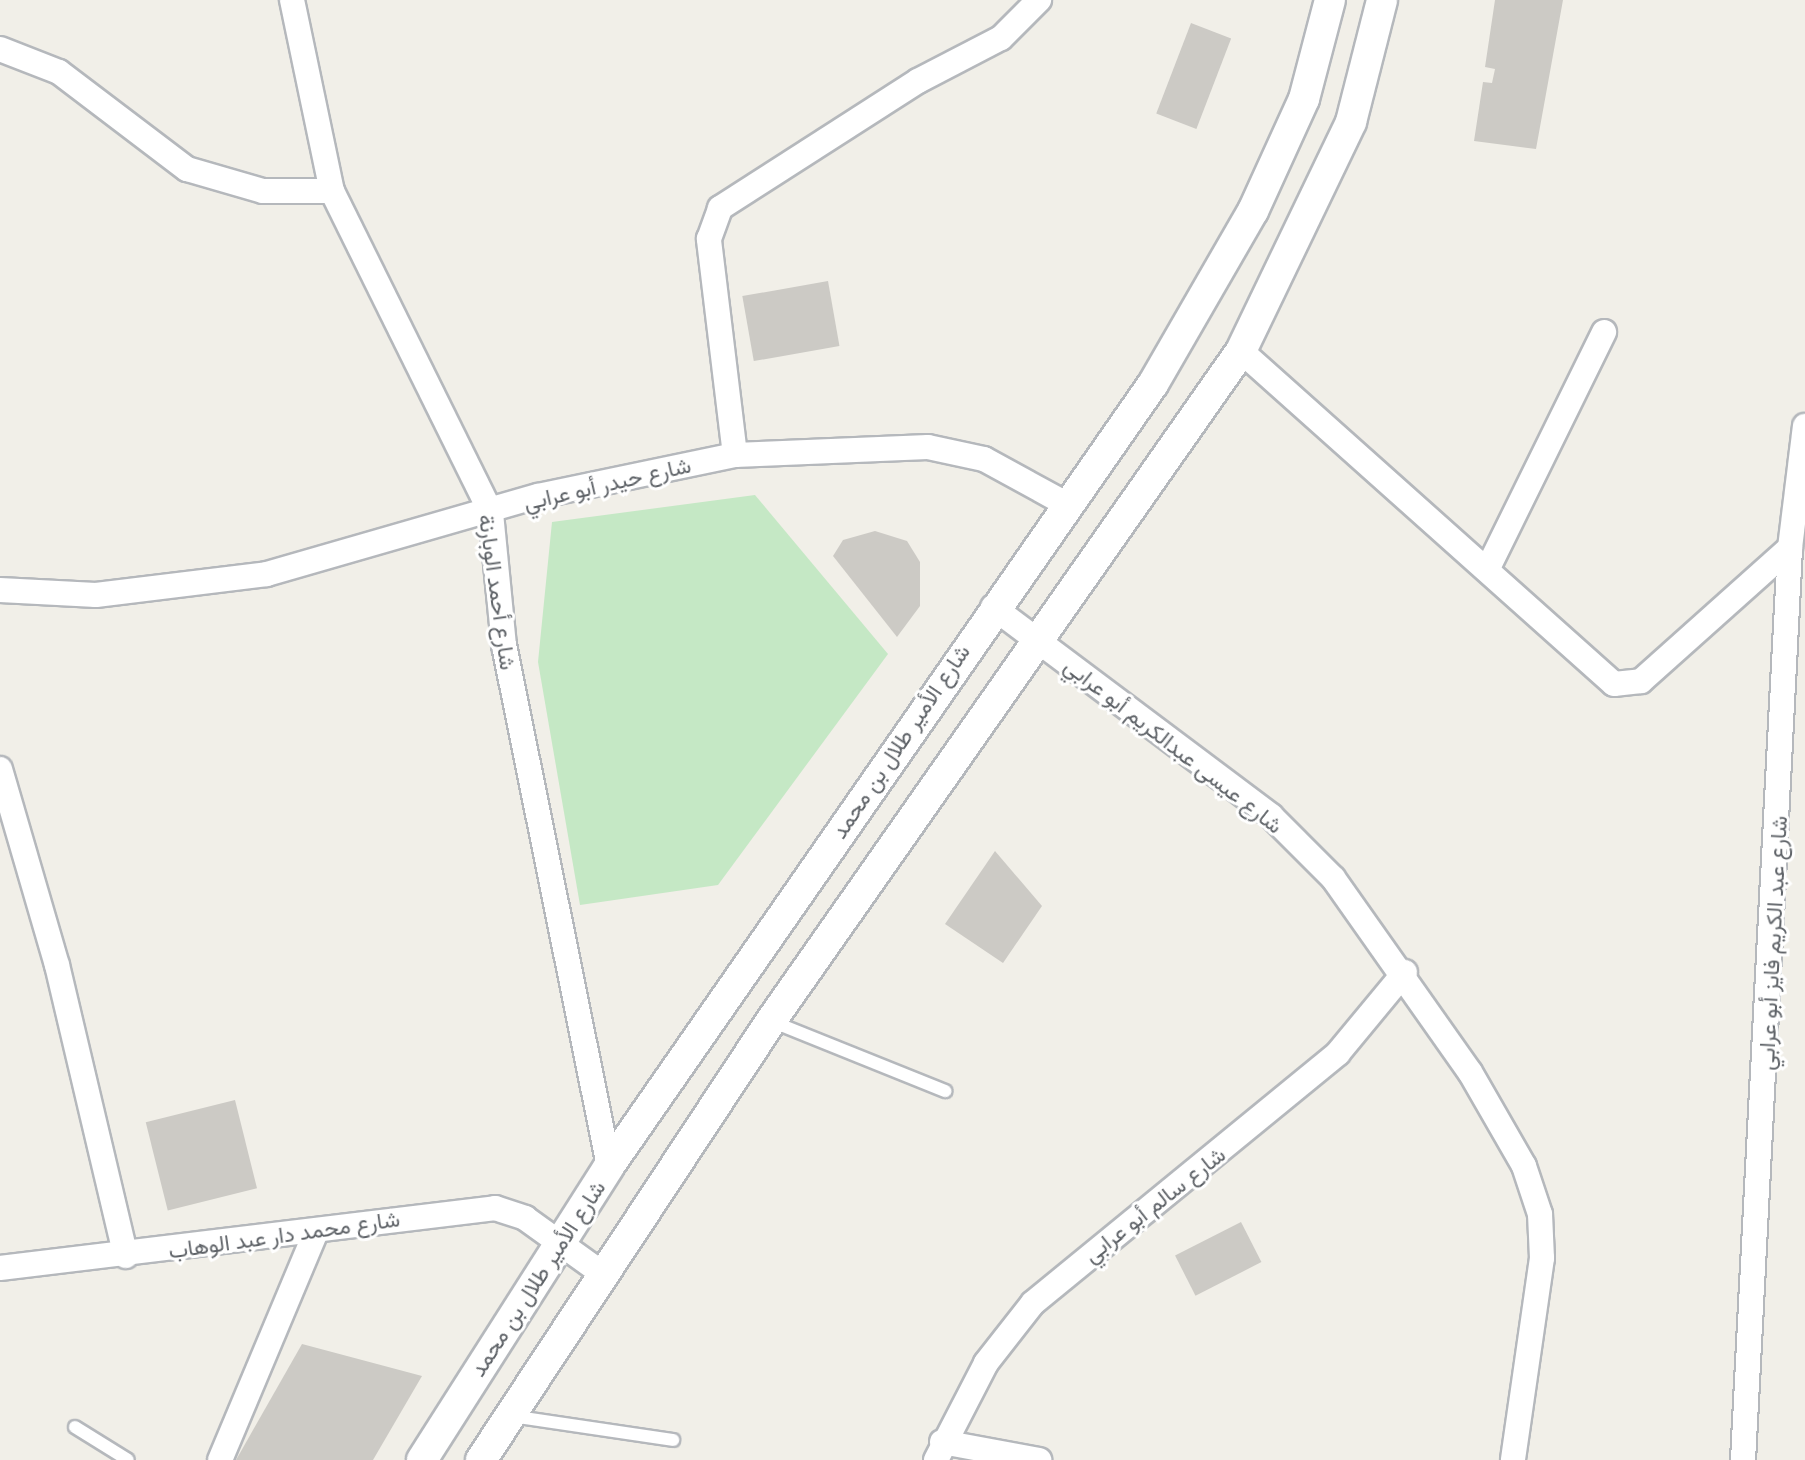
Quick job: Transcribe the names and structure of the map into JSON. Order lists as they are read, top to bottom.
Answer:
{
  "streets": {
    "street": [
      "شارع حيدر أبو عرابي",
      "شارع أحمد الوبارنة",
      "شارع الأمير طلال بن محمد",
      "شارع عيسى عبدالكريم أبو عرابي",
      "شارع عبد الكريم فايز أبو عرابي",
      "شارع سالم أبو عرابي",
      "شارع محمد دار عبد الوهاب"
    ]
  },
  "crossings": [
    ["شارع حيدر أبو عرابي", "شارع أحمد الوبارنة"],
    ["شارع حيدر أبو عرابي", "شارع الأمير طلال بن محمد"],
    ["شارع أحمد الوبارنة", "شارع الأمير طلال بن محمد"],
    ["شارع الأمير طلال بن محمد", "شارع عيسى عبدالكريم أبو عرابي"],
    ["شارع الأمير طلال بن محمد", "شارع محمد دار عبد الوهاب"],
    ["شارع عيسى عبدالكريم أبو عرابي", "شارع سالم أبو عرابي"]
  ]
}
